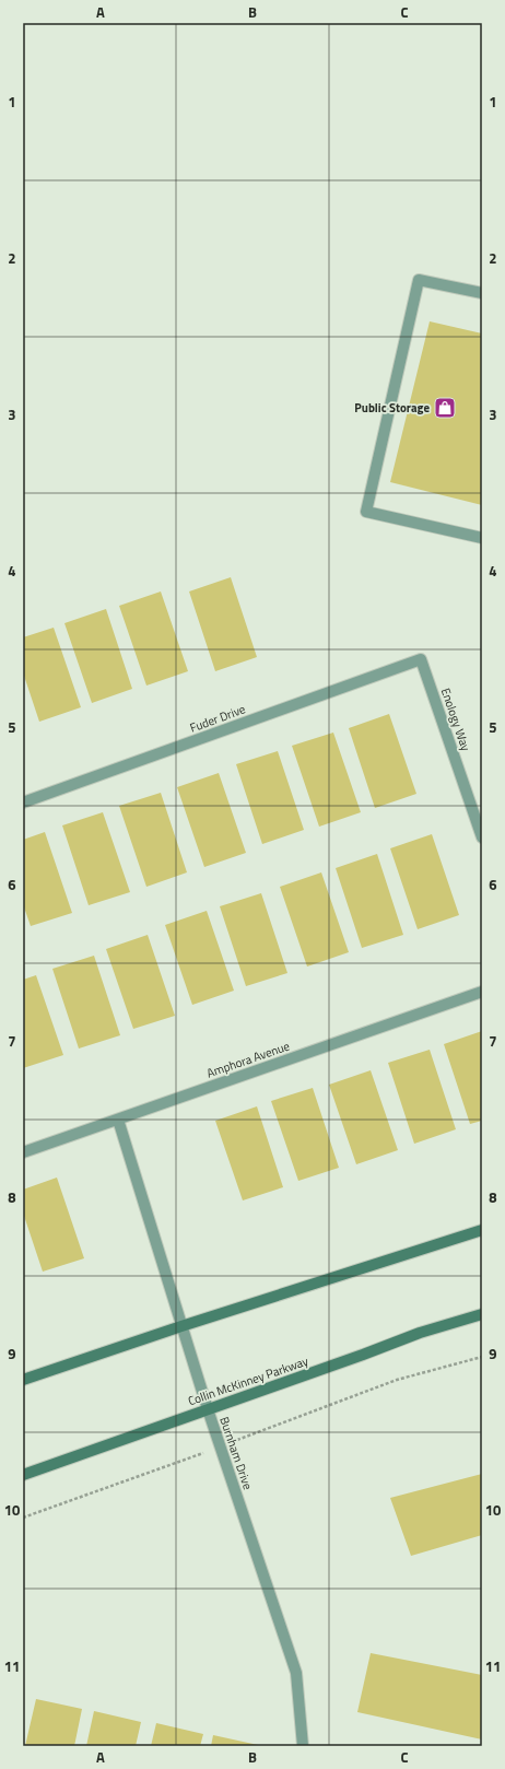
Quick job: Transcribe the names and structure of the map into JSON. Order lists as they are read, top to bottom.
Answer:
{
  "streets": {
    "street": [
      "Fuder Drive",
      "Enology Way",
      "Amphora Avenue",
      "Collin McKinney Parkway",
      "Burnham Drive"
    ]
  },
  "crossings": [
    ["Fuder Drive", "Enology Way"],
    ["Amphora Avenue", "Burnham Drive"],
    ["Collin McKinney Parkway", "Burnham Drive"]
  ],
  "places": {
    "shop": ["Public Storage"]
  },
  "grid": {
    "columns": ["A", "B", "C"],
    "rows": [
      "1",
      "2",
      "3",
      "4",
      "5",
      "6",
      "7",
      "8",
      "9",
      "10",
      "11"
    ]
  }
}
